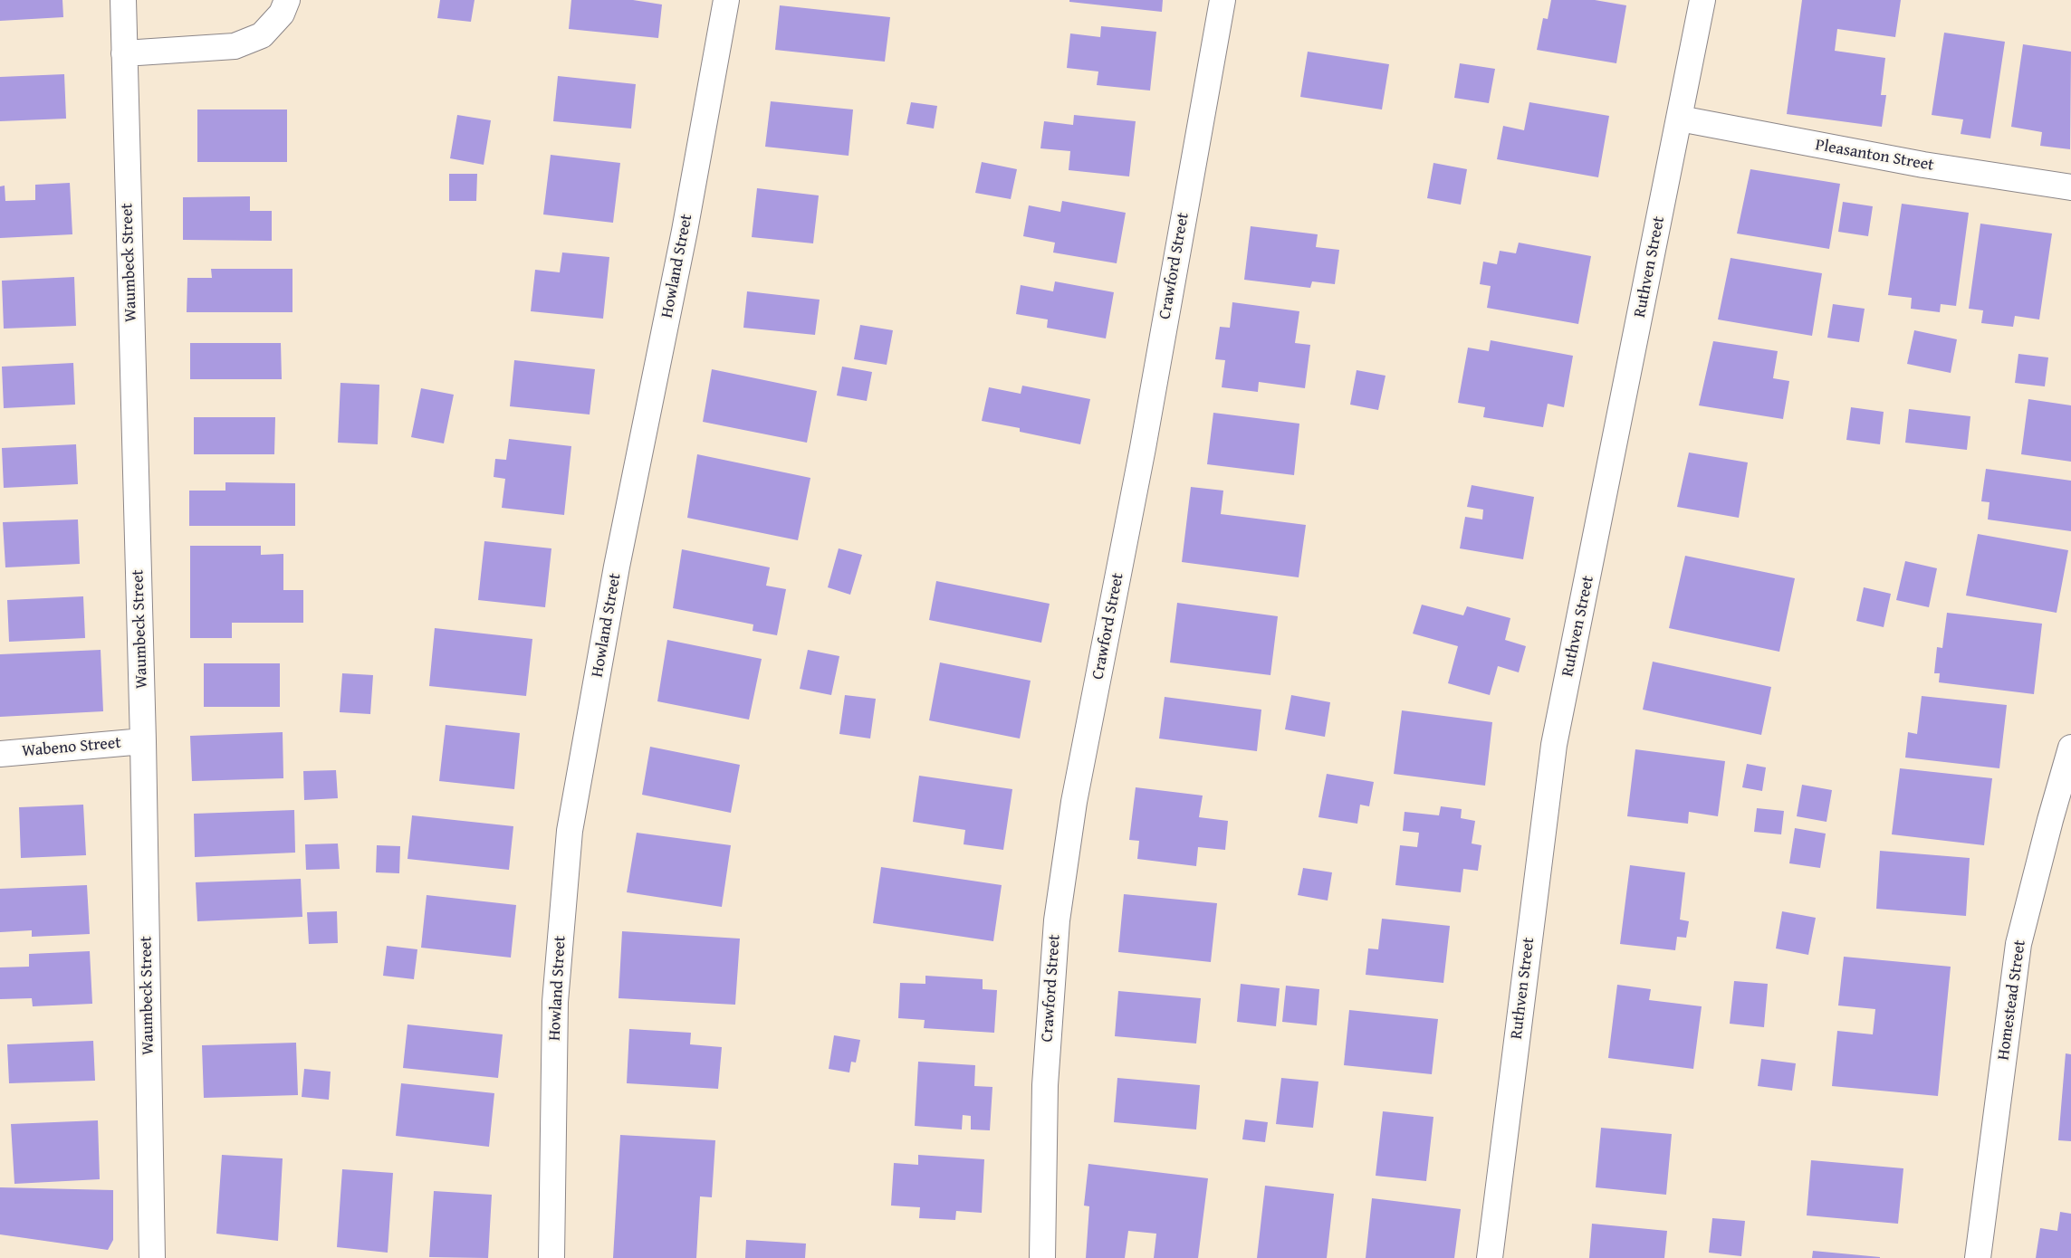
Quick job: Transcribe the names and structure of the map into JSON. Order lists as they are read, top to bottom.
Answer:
{
  "streets": {
    "street": [
      "Pleasanton Street",
      "Waumbeck Street",
      "Howland Street",
      "Crawford Street",
      "Ruthven Street",
      "Wabeno Street",
      "Homestead Street"
    ]
  },
  "crossings": [
    ["Pleasanton Street", "Ruthven Street"],
    ["Waumbeck Street", "Wabeno Street"]
  ]
}
